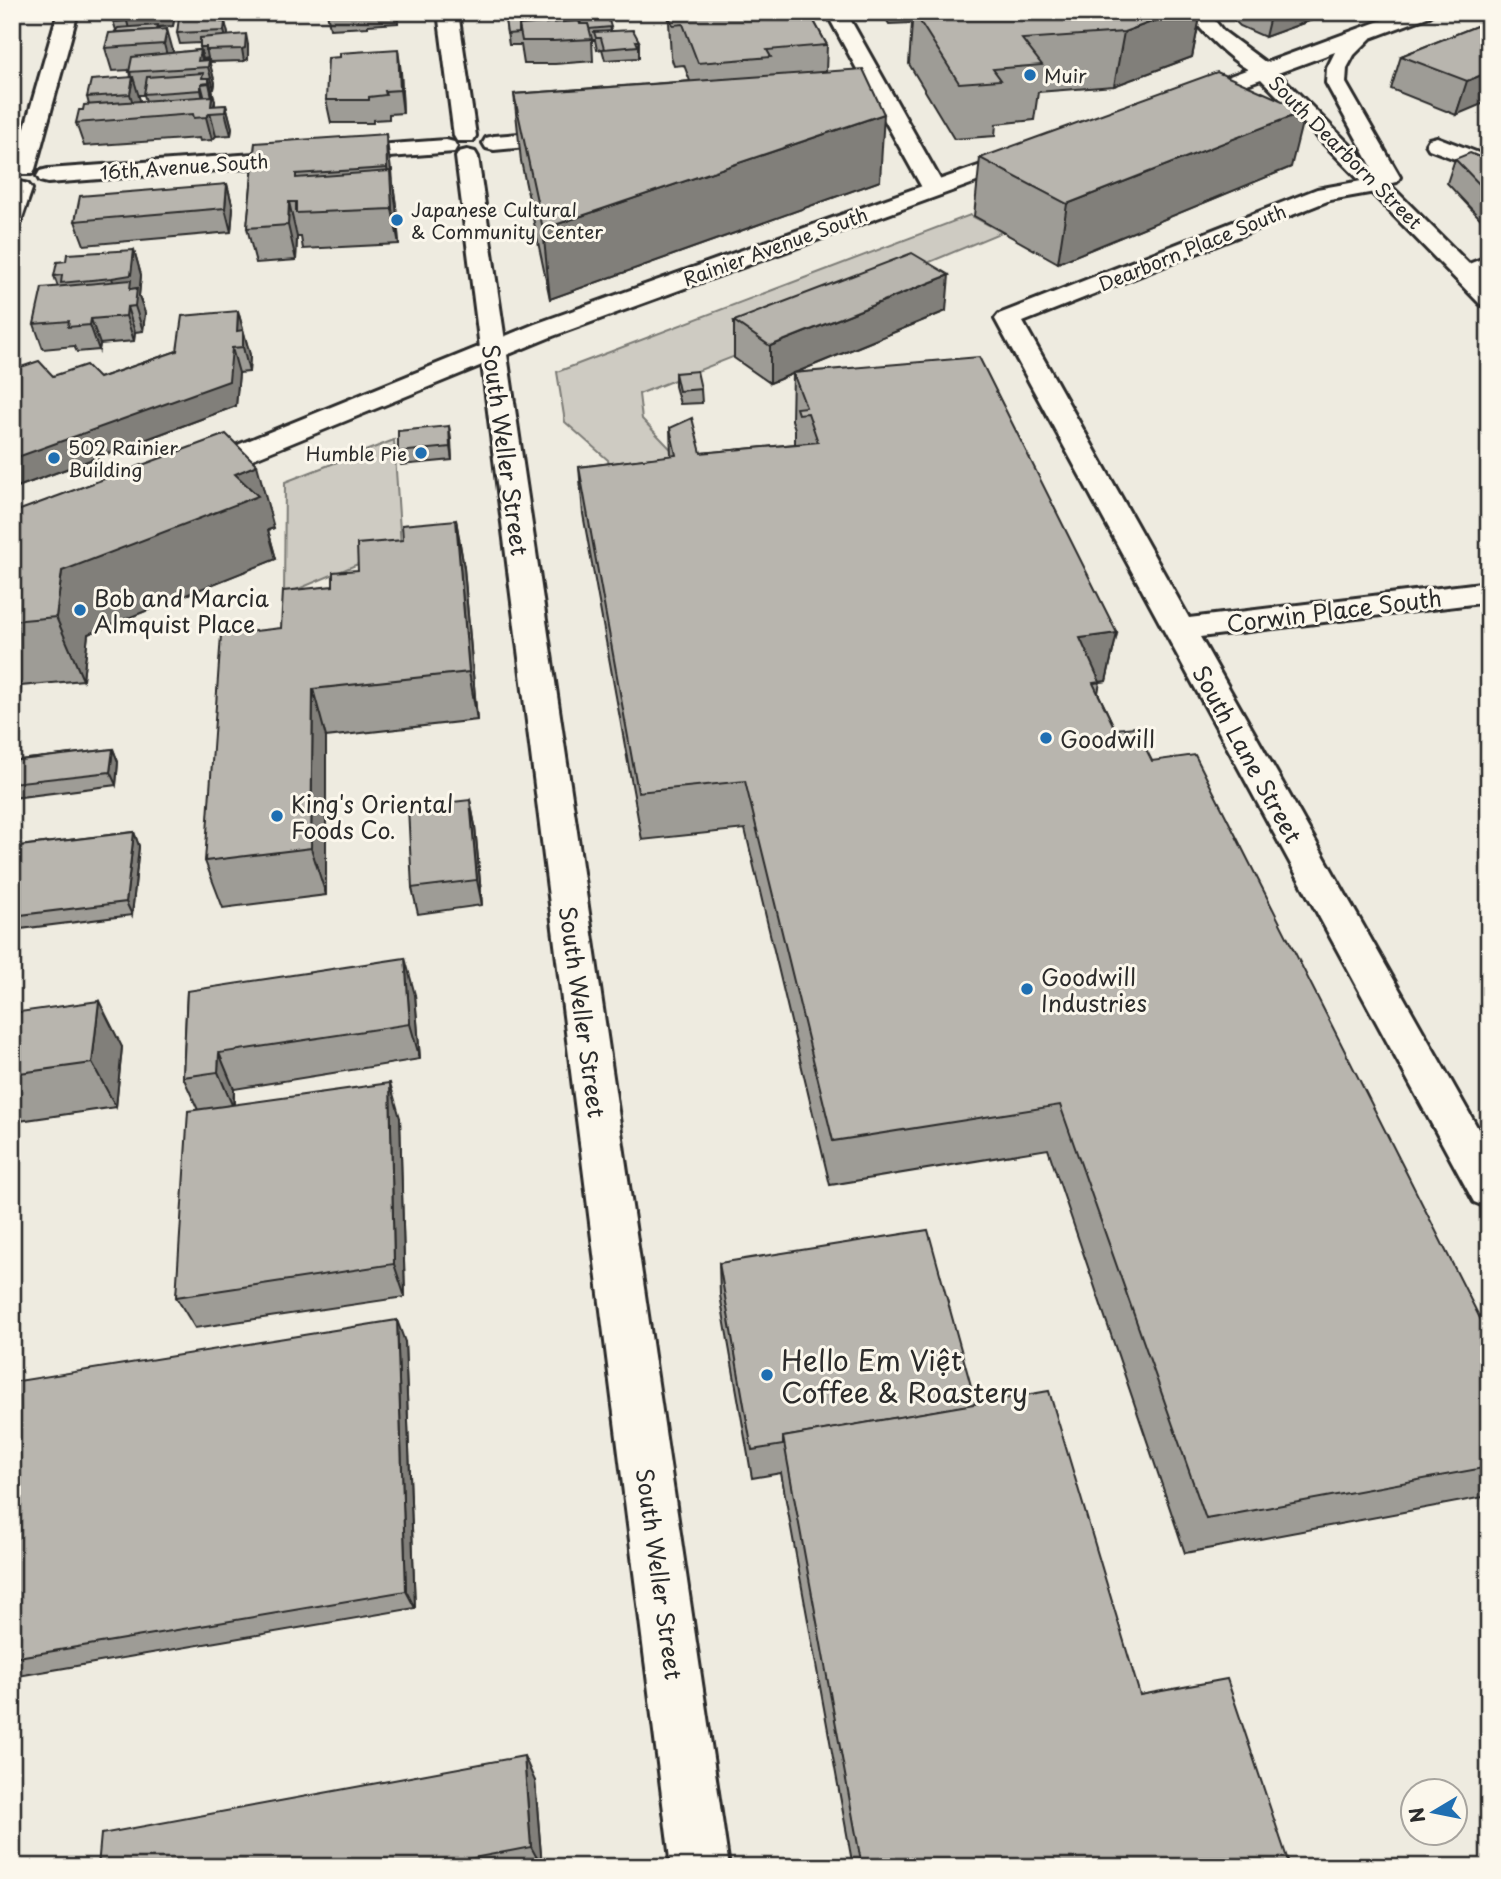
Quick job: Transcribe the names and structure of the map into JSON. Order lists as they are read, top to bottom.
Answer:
{
  "streets": {
    "street": [
      "South Dearborn Street",
      "16th Avenue South",
      "Rainier Avenue South",
      "Dearborn Place South",
      "South Weller Street",
      "Corwin Place South",
      "South Lane Street"
    ]
  },
  "crossings": [
    ["South Dearborn Street", "Dearborn Place South"],
    ["16th Avenue South", "South Weller Street"],
    ["Rainier Avenue South", "South Weller Street"],
    ["Dearborn Place South", "South Lane Street"],
    ["Corwin Place South", "South Lane Street"]
  ],
  "places": [
    "Muir",
    "Japanese Cultural & Community Center",
    "Humble Pie",
    "502 Rainier Building",
    "Bob and Marcia Almquist Place",
    "Goodwill",
    "King's Oriental Foods Co.",
    "Goodwill Industries",
    "Hello Em Việt Coffee & Roastery"
  ],
  "north": "left"
}
